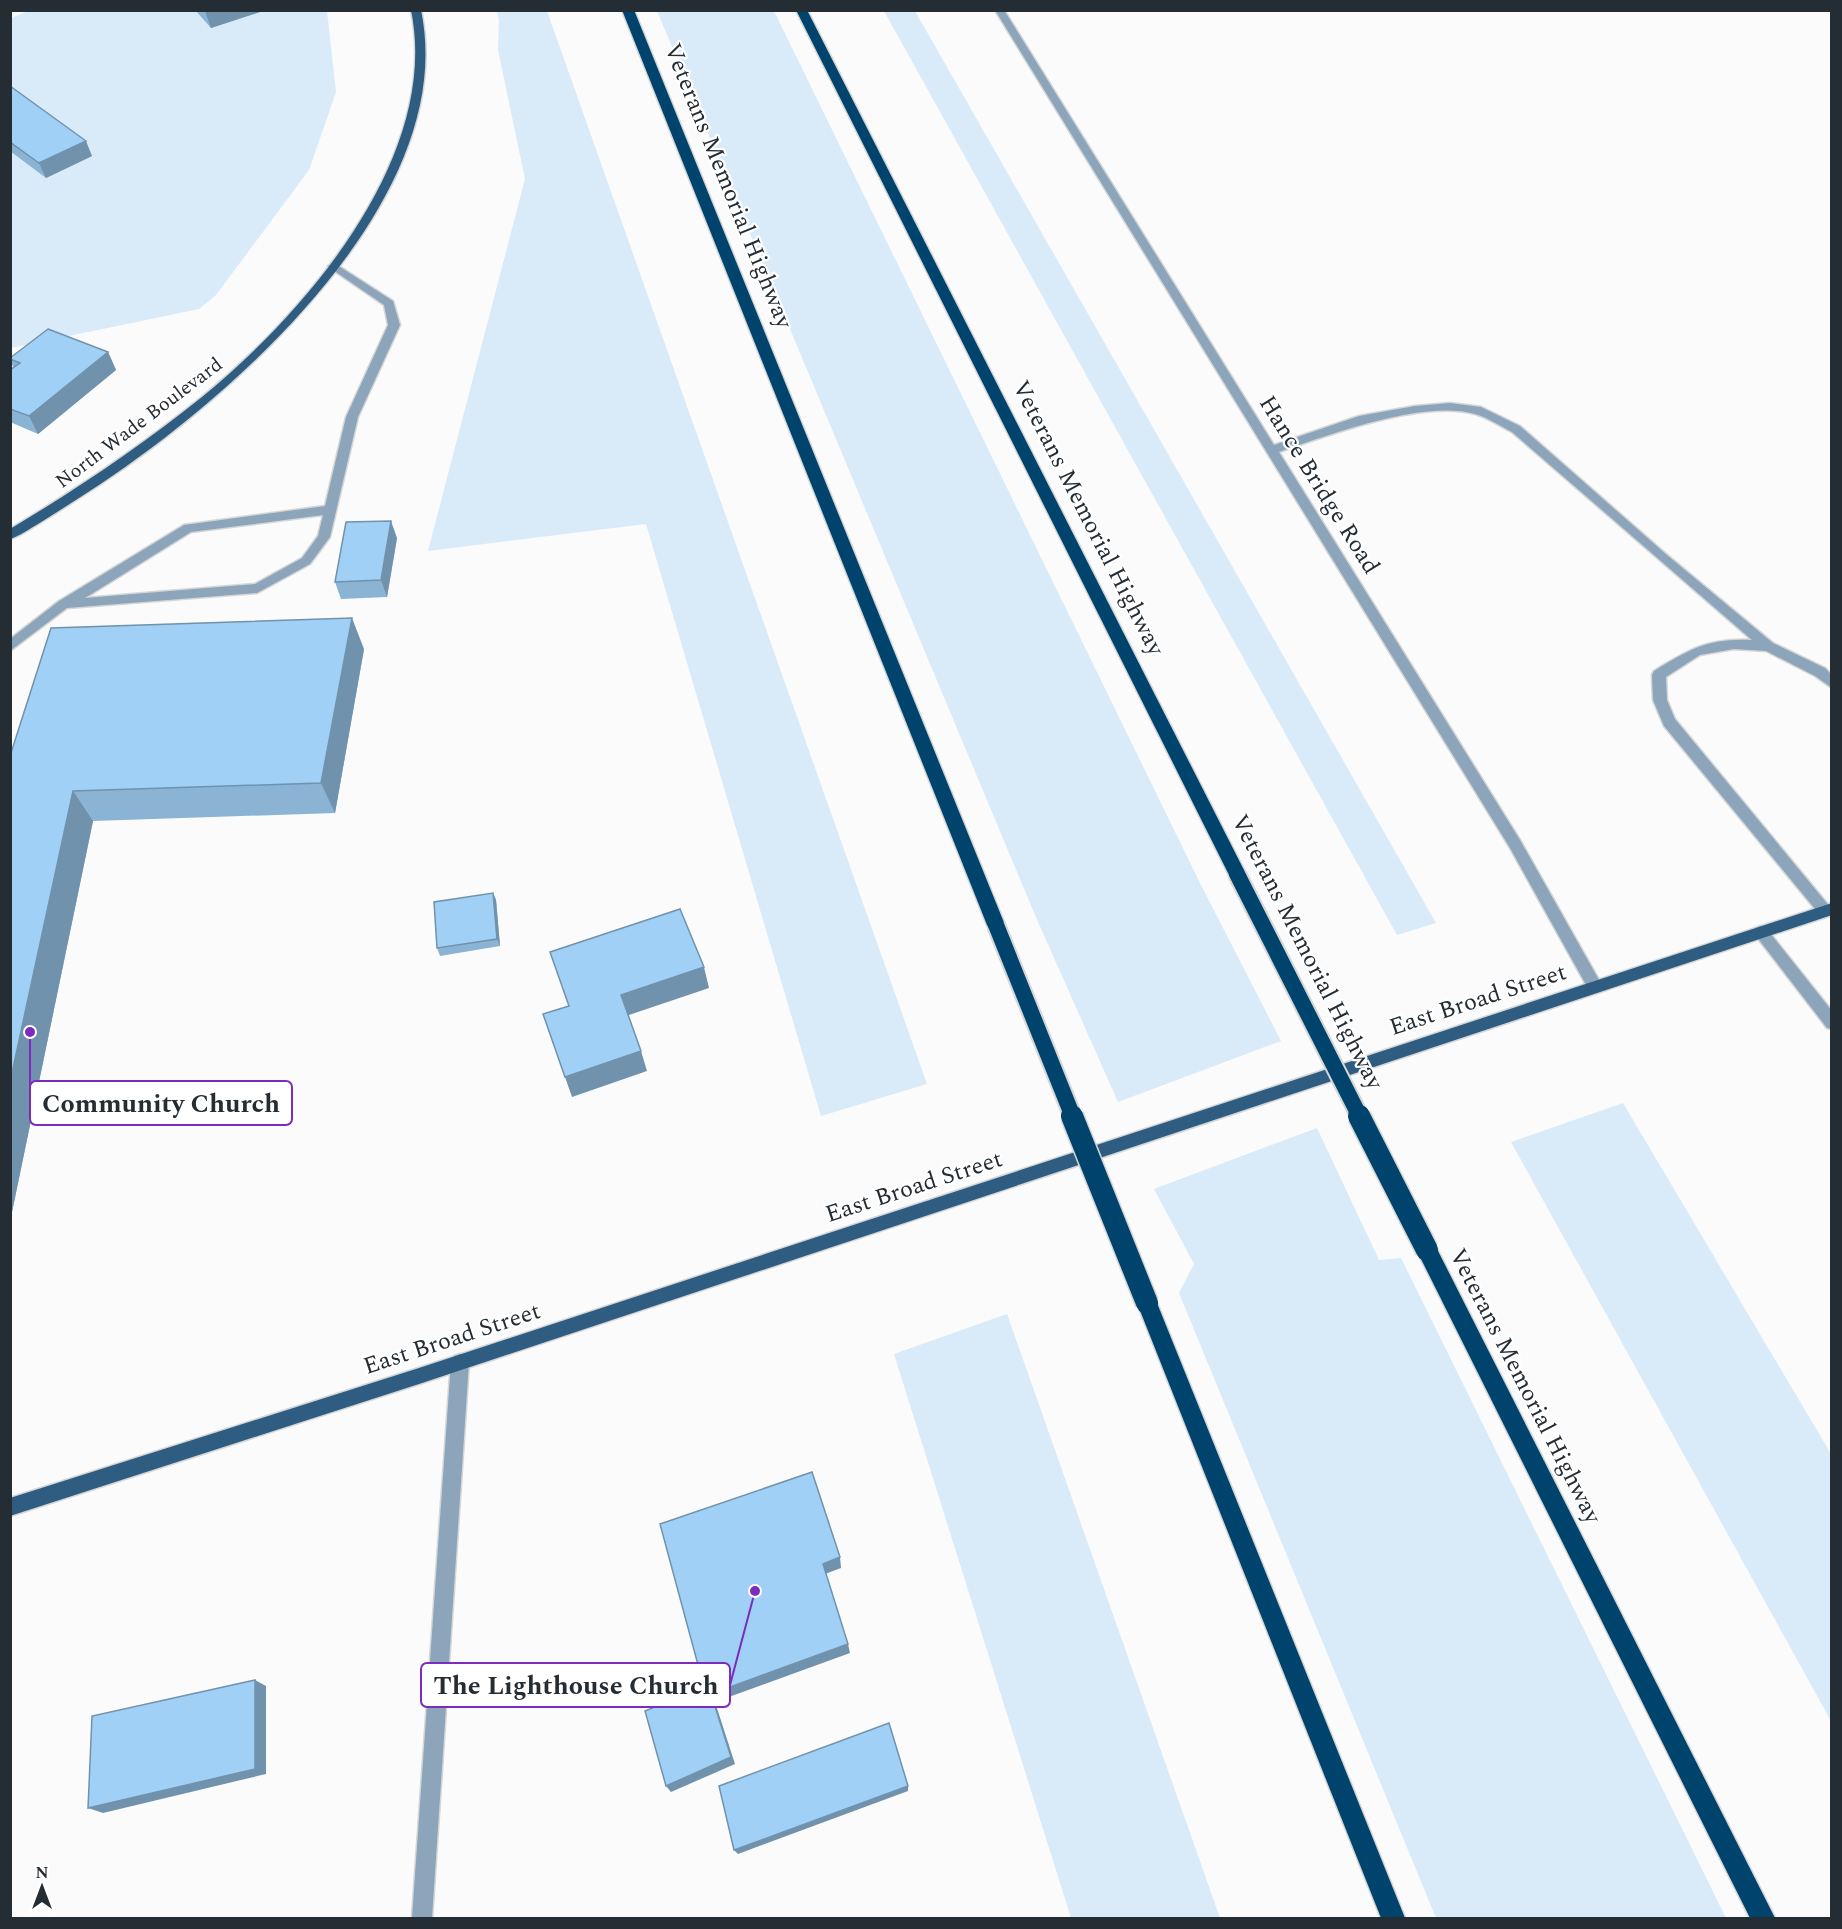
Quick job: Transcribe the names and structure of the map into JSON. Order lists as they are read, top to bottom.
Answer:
{
  "streets": {
    "highway": ["Veterans Memorial Highway"],
    "main road": ["North Wade Boulevard", "East Broad Street"],
    "street": ["Hance Bridge Road"]
  },
  "crossings": [
    ["Hance Bridge Road", "East Broad Street"]
  ],
  "places": ["Community Church", "The Lighthouse Church"],
  "north": "top"
}
